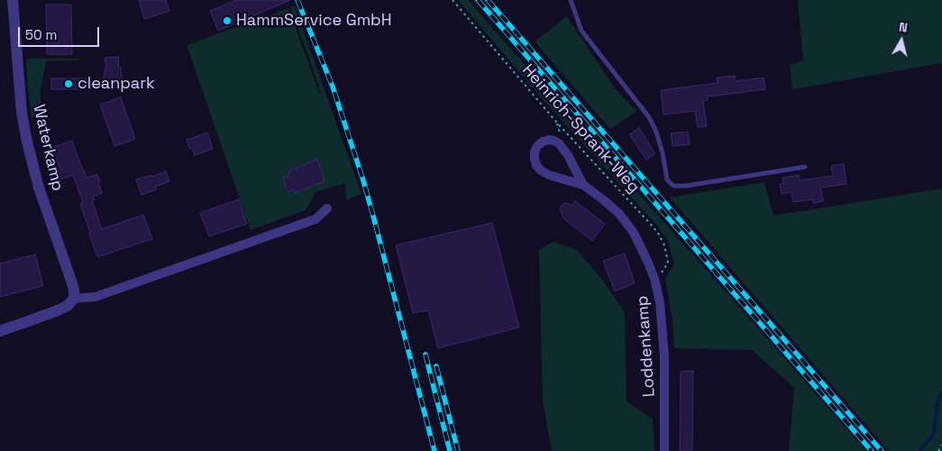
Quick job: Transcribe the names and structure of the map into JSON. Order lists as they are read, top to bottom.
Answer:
{
  "streets": {
    "street": ["Waterkamp", "Loddenkamp"],
    "path": ["Heinrich-Sprank-Weg"]
  },
  "crossings": [
    ["Heinrich-Sprank-Weg", "Loddenkamp"]
  ],
  "places": ["HammService GmbH", "cleanpark"],
  "scale_bar": "50 m",
  "north": "top"
}
